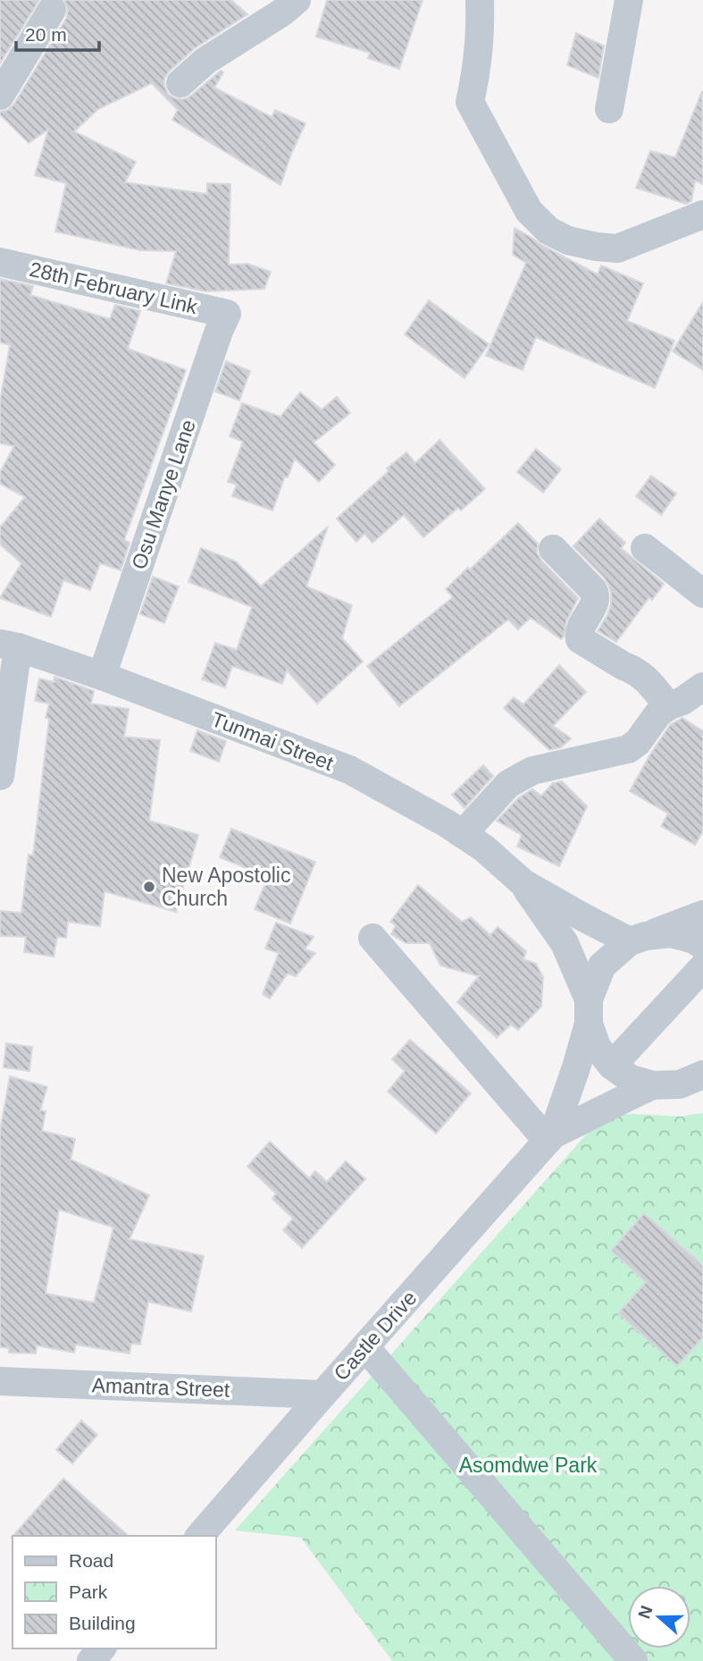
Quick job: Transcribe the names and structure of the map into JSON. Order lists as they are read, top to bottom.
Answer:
{
  "streets": {
    "street": [
      "28th February Link",
      "Osu Manye Lane",
      "Tunmai Street",
      "Castle Drive",
      "Amantra Street"
    ]
  },
  "crossings": [
    ["28th February Link", "Osu Manye Lane"],
    ["Osu Manye Lane", "Tunmai Street"],
    ["Tunmai Street", "Castle Drive"],
    ["Castle Drive", "Amantra Street"]
  ],
  "parks": ["Asomdwe Park"],
  "places": ["New Apostolic Church"],
  "legend": ["Road", "Park", "Building"],
  "scale_bar": "20 m",
  "north": "left"
}
